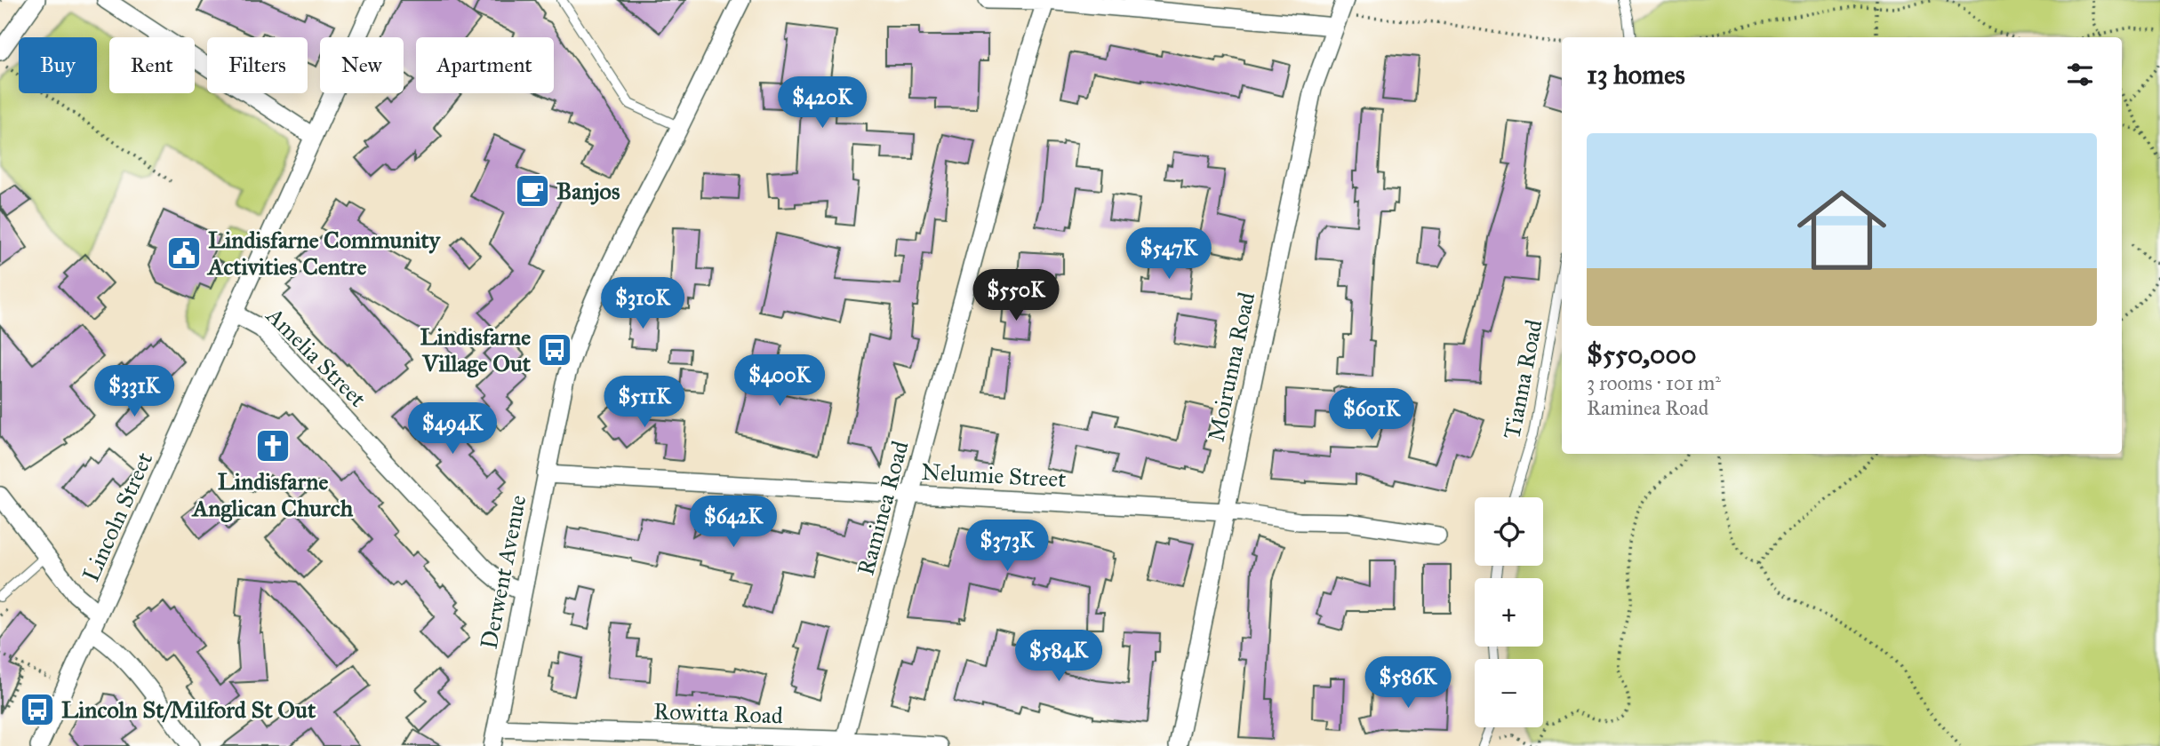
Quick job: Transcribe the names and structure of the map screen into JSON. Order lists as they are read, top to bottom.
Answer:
{
  "streets": {
    "street": [
      "Amelia Street",
      "Moirunna Road",
      "Nelumie Street",
      "Raminea Road",
      "Lincoln Street",
      "Derwent Avenue",
      "Rowitta Road"
    ],
    "lane": ["Tianna Road"]
  },
  "crossings": [
    ["Amelia Street", "Lincoln Street"],
    ["Amelia Street", "Derwent Avenue"],
    ["Moirunna Road", "Nelumie Street"],
    ["Nelumie Street", "Raminea Road"],
    ["Nelumie Street", "Derwent Avenue"],
    ["Raminea Road", "Rowitta Road"],
    ["Derwent Avenue", "Rowitta Road"]
  ],
  "places": {
    "cafe": ["Banjos"],
    "public building": ["Lindisfarne Community Activities Centre"],
    "bus stop": ["Lindisfarne Village Out", "Lincoln St/Milford St Out"],
    "church": ["Lindisfarne Anglican Church"]
  },
  "page": {
    "chip": [
      "Buy",
      "Rent",
      "Filters",
      "New",
      "Apartment"
    ],
    "heading": "13 homes",
    "price": [
      "$420K",
      "$547K",
      "$550K",
      "$310K",
      "$400K",
      "$331K",
      "$511K",
      "$601K",
      "$494K",
      "$642K",
      "$373K",
      "$584K",
      "$586K"
    ],
    "list": [
      {
        "name": "$550,000",
        "note": "3 rooms · 101 m² · Raminea Road"
      }
    ],
    "map_buttons": ["+", "−"]
  }
}
